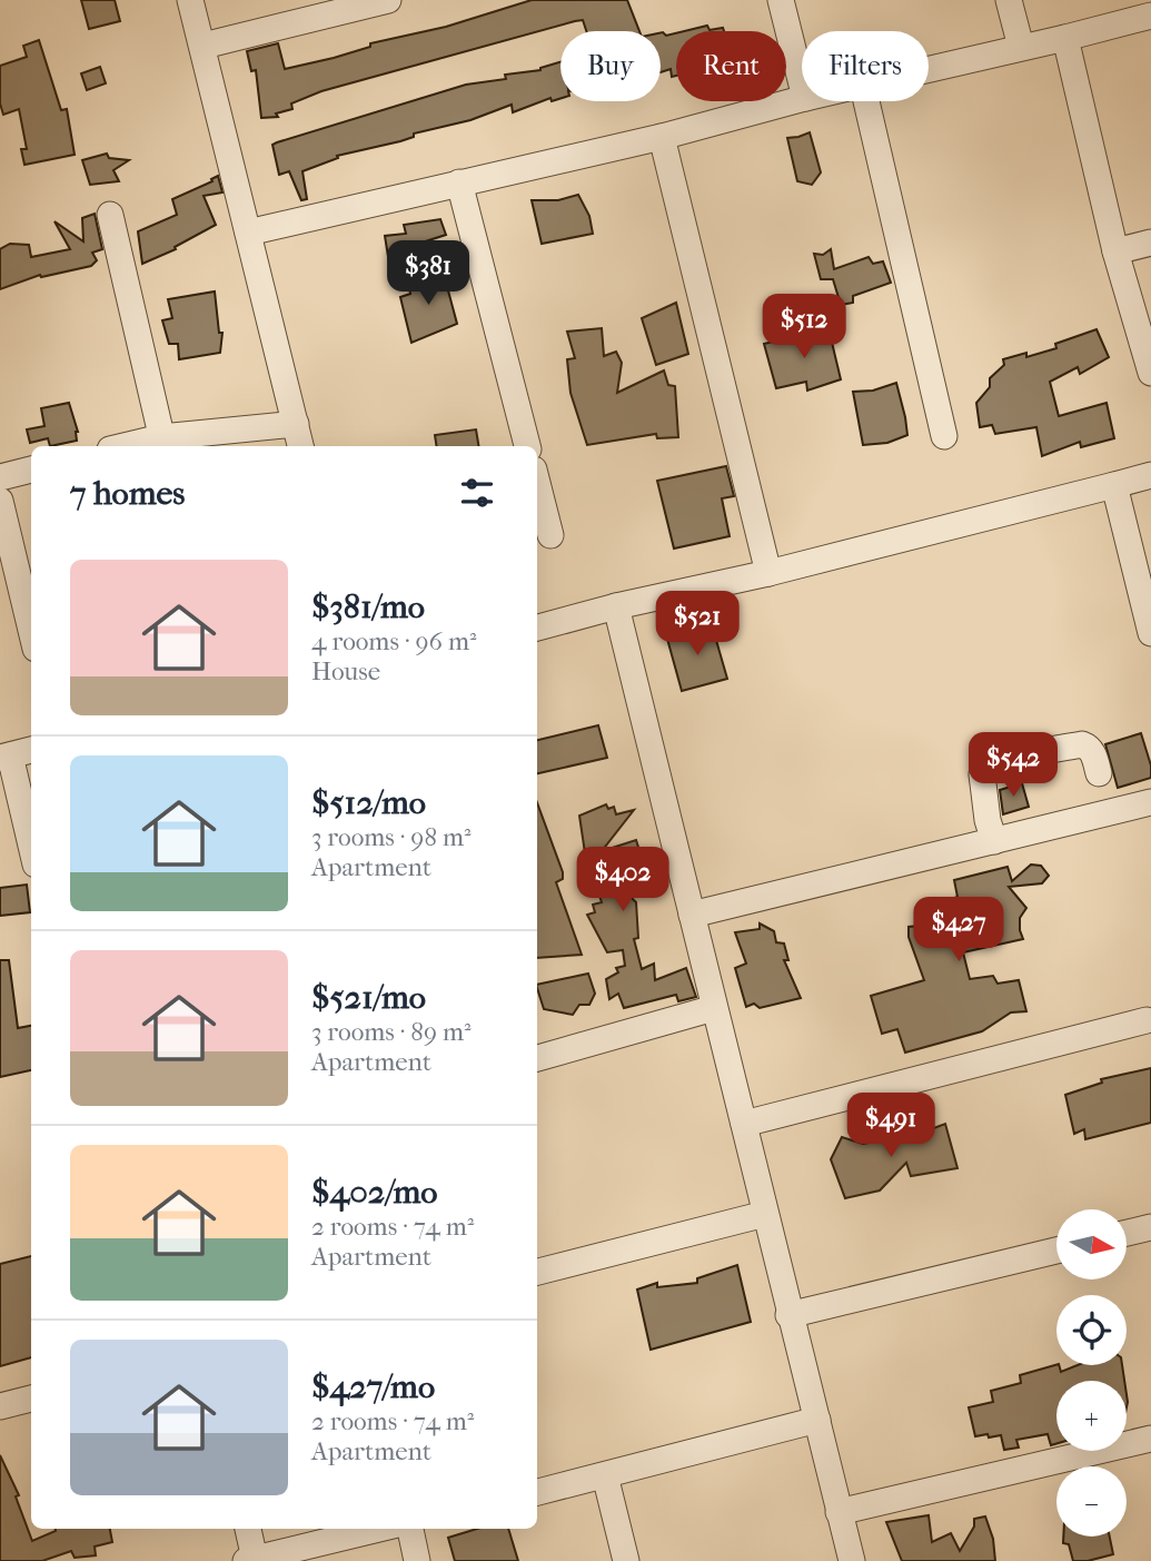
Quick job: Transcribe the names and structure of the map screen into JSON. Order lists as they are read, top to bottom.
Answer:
{
  "north": "right",
  "page": {
    "chip": ["Buy", "Rent", "Filters"],
    "price": [
      "$381",
      "$512",
      "$521",
      "$542",
      "$402",
      "$427",
      "$491"
    ],
    "heading": "7 homes",
    "list": [
      {
        "name": "$381/mo",
        "note": "4 rooms · 96 m² · House"
      },
      {
        "name": "$512/mo",
        "note": "3 rooms · 98 m² · Apartment"
      },
      {
        "name": "$521/mo",
        "note": "3 rooms · 89 m² · Apartment"
      },
      {
        "name": "$402/mo",
        "note": "2 rooms · 74 m² · Apartment"
      },
      {
        "name": "$427/mo",
        "note": "2 rooms · 74 m² · Apartment"
      }
    ],
    "map_buttons": ["+", "−"]
  }
}
